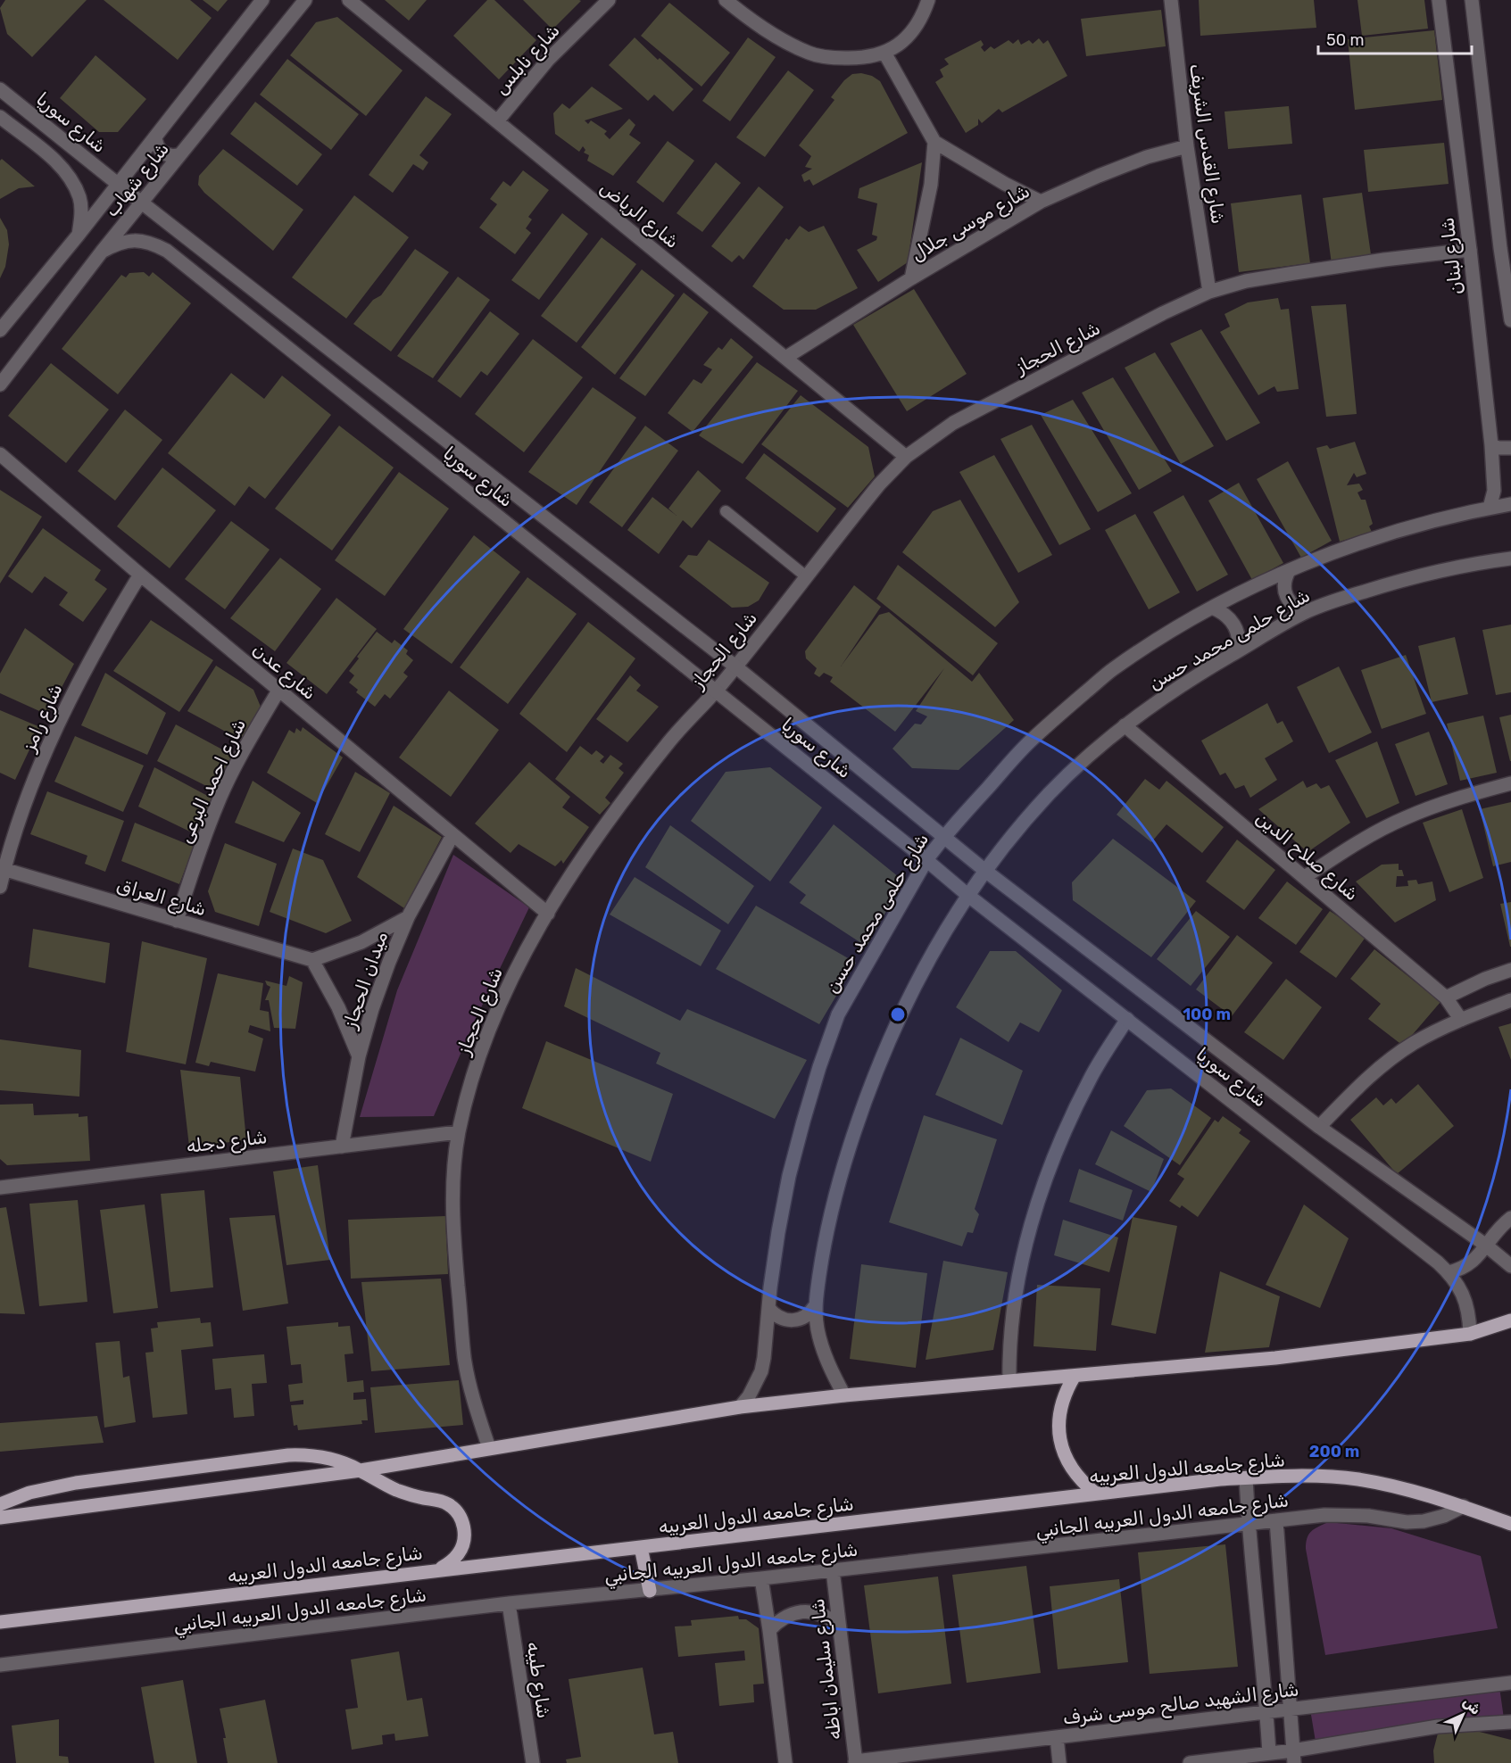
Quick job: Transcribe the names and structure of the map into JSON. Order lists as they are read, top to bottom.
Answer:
{
  "streets": {
    "main road": ["شارع جامعه الدول العربيه"],
    "street": [
      "شارع نابلس",
      "شارع سوريا",
      "شارع القدس الشريف",
      "شارع شهاب",
      "شارع الرياض",
      "شارع موسى جلال",
      "شارع لبنان",
      "شارع الحجاز",
      "شارع حلمى محمد حسن",
      "شارع عدن",
      "شارع رامز",
      "شارع احمد البرعى",
      "شارع صلاح الدين",
      "شارع العراق",
      "ميدان الحجاز",
      "شارع دجله",
      "شارع جامعه الدول العربيه الجانبي",
      "شارع سليمان اباظه",
      "شارع طيبه",
      "شارع الشهيد صالح موسى شرف"
    ]
  },
  "crossings": [
    ["شارع نابلس", "شارع الرياض"],
    ["شارع سوريا", "شارع شهاب"],
    ["شارع سوريا", "شارع الحجاز"],
    ["شارع سوريا", "شارع حلمى محمد حسن"],
    ["شارع القدس الشريف", "شارع موسى جلال"],
    ["شارع القدس الشريف", "شارع الحجاز"],
    ["شارع الرياض", "شارع موسى جلال"],
    ["شارع الرياض", "شارع الحجاز"],
    ["شارع لبنان", "شارع الحجاز"],
    ["شارع لبنان", "شارع حلمى محمد حسن"],
    ["شارع الحجاز", "شارع عدن"],
    ["شارع الحجاز", "شارع دجله"],
    ["شارع حلمى محمد حسن", "شارع صلاح الدين"],
    ["شارع عدن", "شارع رامز"],
    ["شارع عدن", "شارع احمد البرعى"],
    ["شارع عدن", "ميدان الحجاز"],
    ["شارع رامز", "شارع العراق"],
    ["شارع احمد البرعى", "شارع العراق"],
    ["ميدان الحجاز", "شارع دجله"],
    ["شارع جامعه الدول العربيه", "شارع جامعه الدول العربيه الجانبي"],
    ["شارع جامعه الدول العربيه الجانبي", "شارع سليمان اباظه"],
    ["شارع جامعه الدول العربيه الجانبي", "شارع طيبه"],
    ["شارع سليمان اباظه", "شارع الشهيد صالح موسى شرف"]
  ],
  "scale_bar": "50 m",
  "north": "top right",
  "rings": ["100 m", "200 m"]
}
